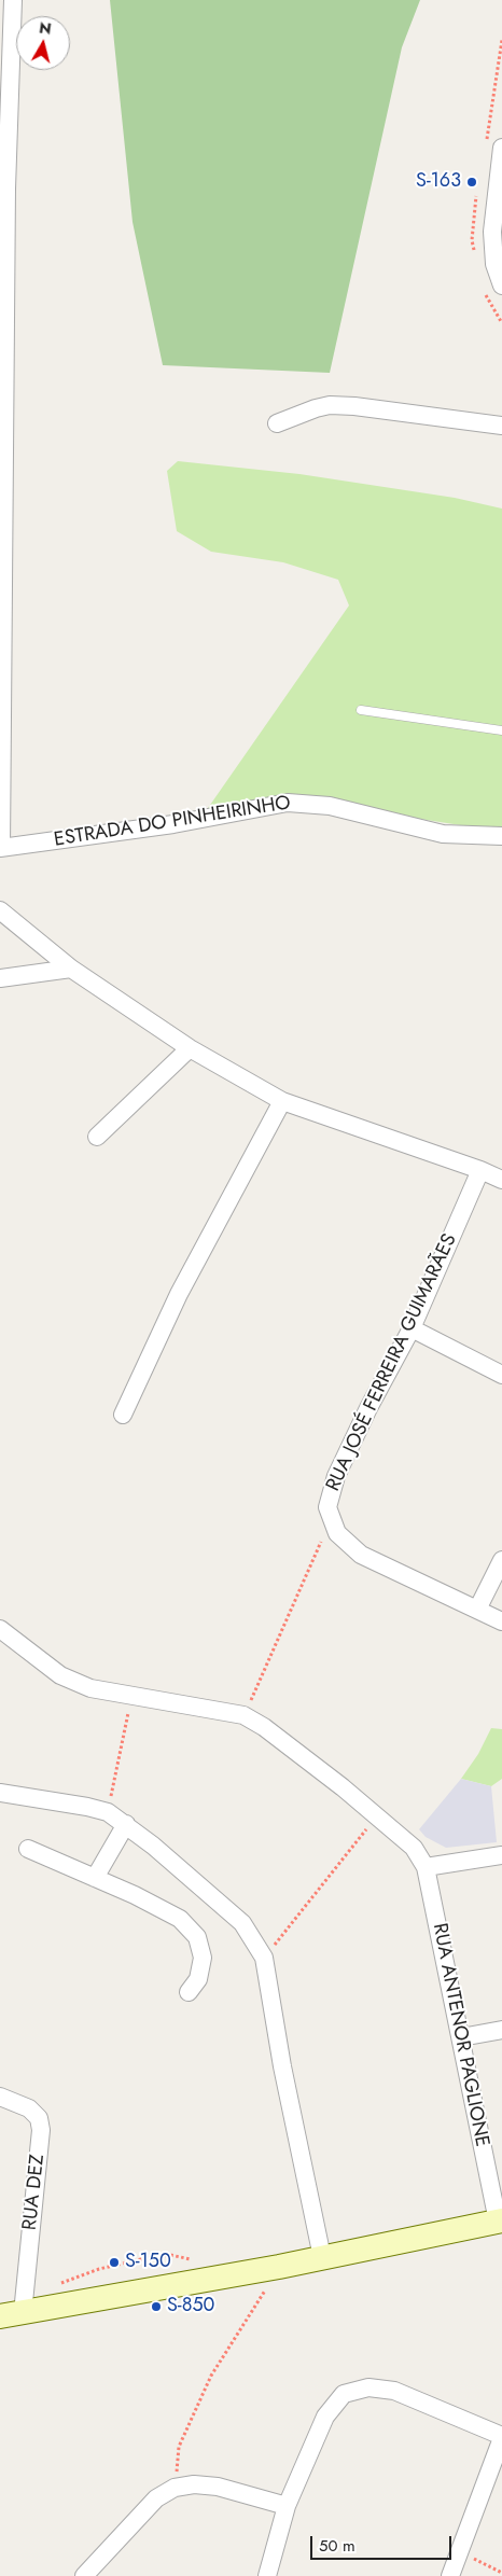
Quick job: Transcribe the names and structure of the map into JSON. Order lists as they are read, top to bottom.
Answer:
{
  "streets": {
    "main road": ["RUA ANTENOR PAGLIONE"],
    "street": ["ESTRADA DO PINHEIRINHO", "RUA JOSÉ FERREIRA GUIMARÃES", "RUA DEZ"]
  },
  "crossings": [
    ["RUA ANTENOR PAGLIONE", "RUA DEZ"]
  ],
  "places": ["S-163", "S-150", "S-850"],
  "scale_bar": "50 m",
  "north": "top"
}
